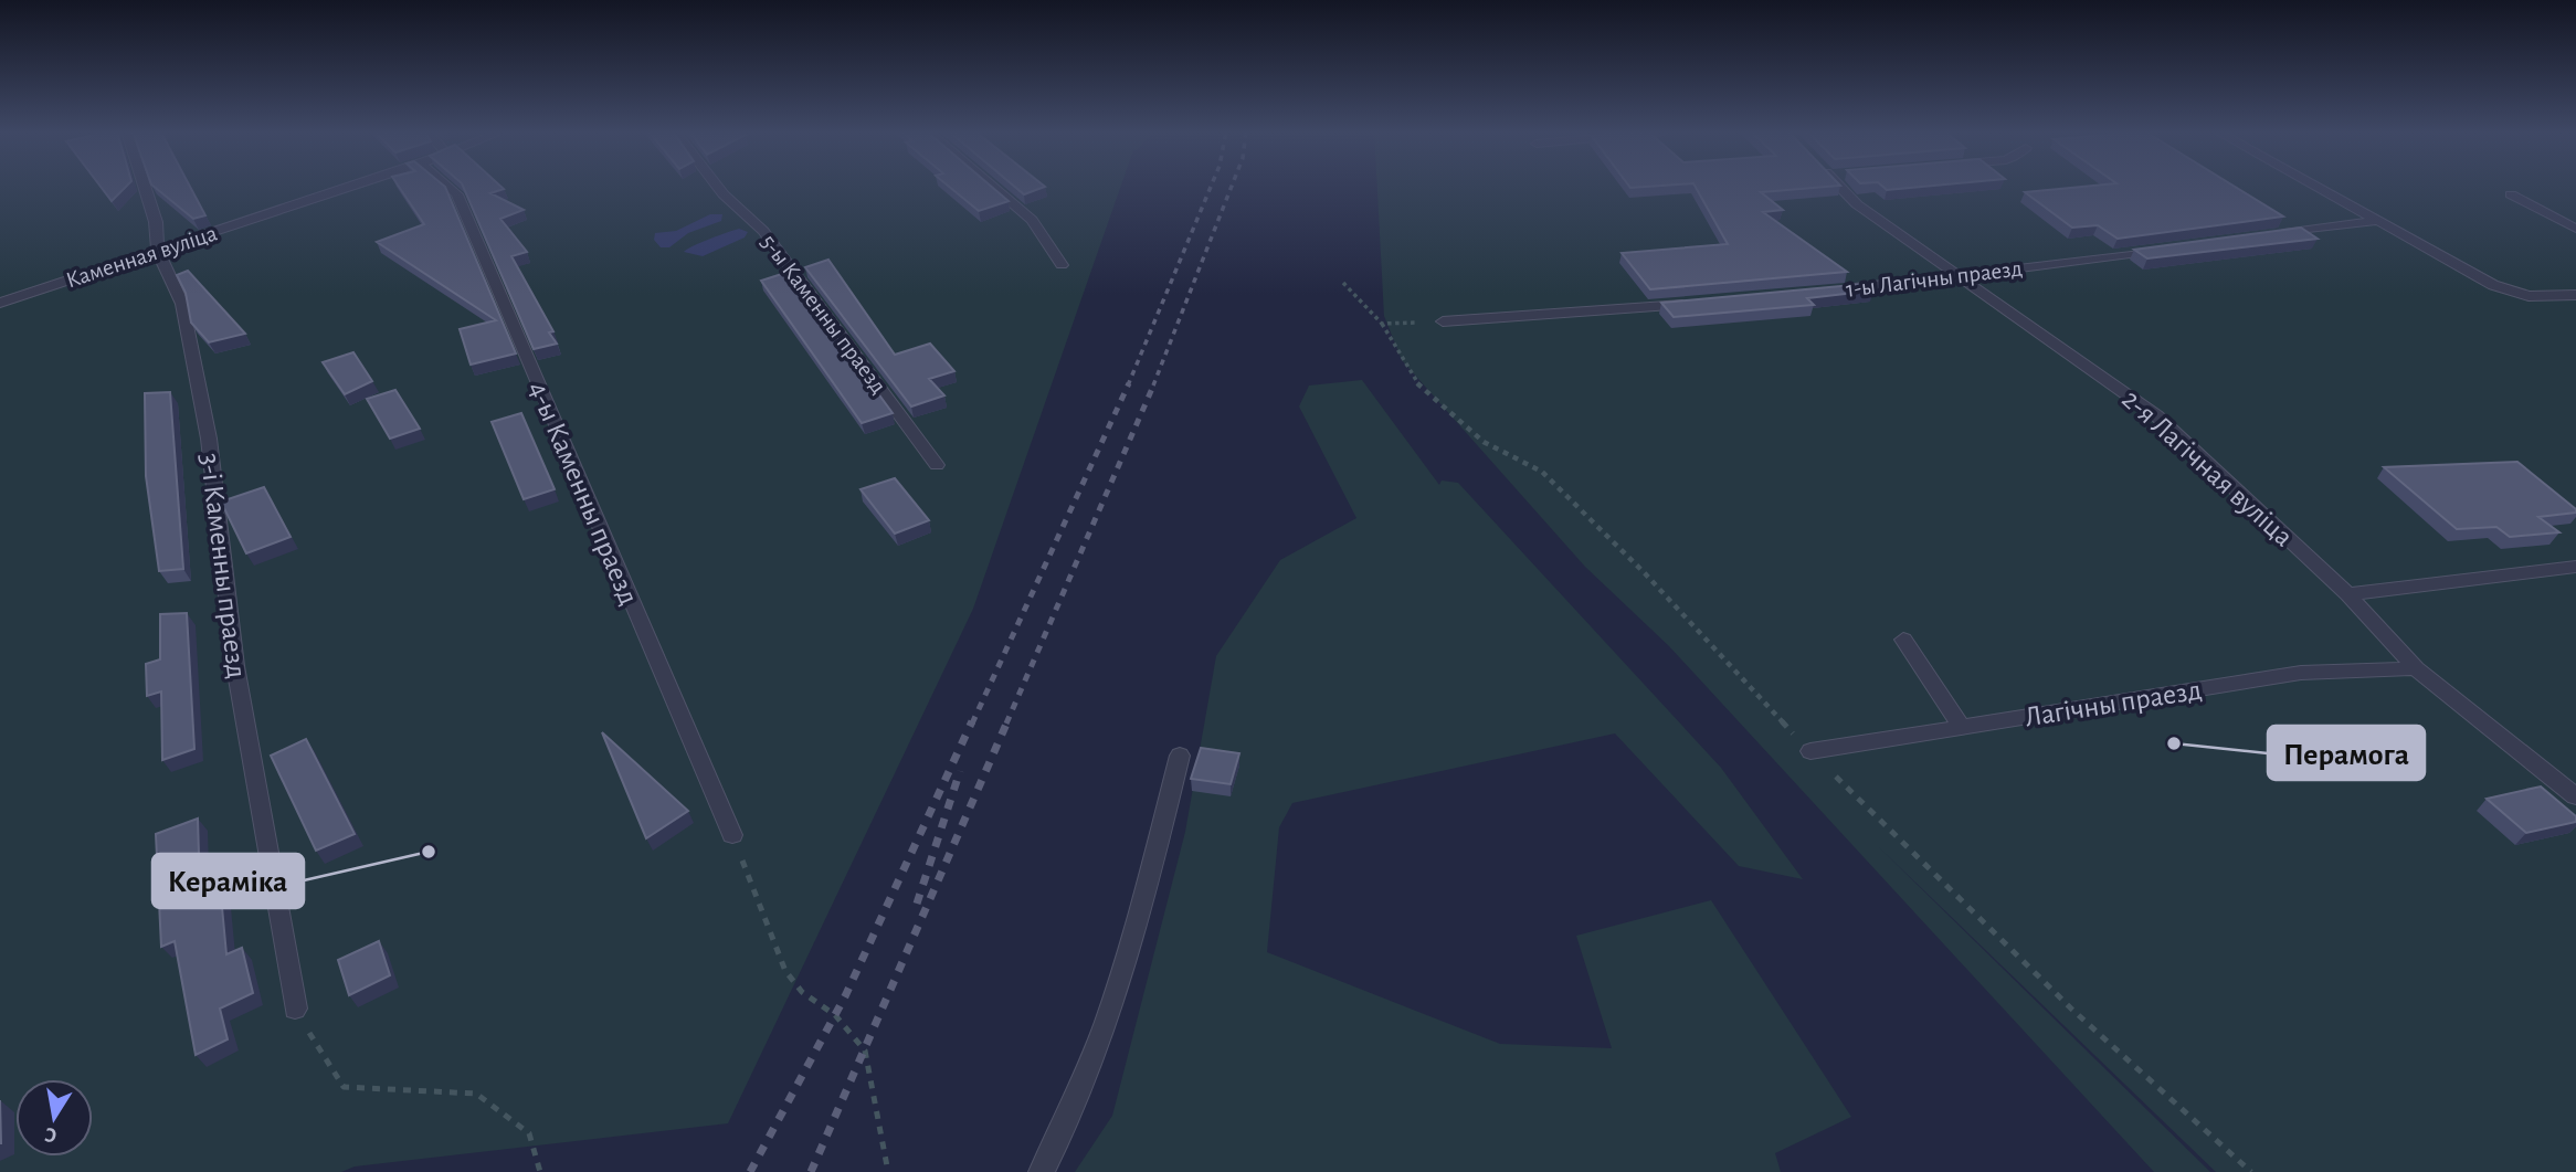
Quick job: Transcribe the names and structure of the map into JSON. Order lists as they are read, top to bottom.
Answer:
{
  "streets": {
    "lane": [
      "Каменная вуліца",
      "1-ы Лагічны праезд",
      "5-ы Каменны праезд",
      "2-я Лагічная вуліца",
      "4-ы Каменны праезд",
      "3-і Каменны праезд",
      "Лагічны праезд"
    ]
  },
  "crossings": [
    ["Каменная вуліца", "3-і Каменны праезд"],
    ["1-ы Лагічны праезд", "2-я Лагічная вуліца"],
    ["2-я Лагічная вуліца", "Лагічны праезд"]
  ],
  "places": ["Перамога", "Кераміка"],
  "north": "bottom"
}
